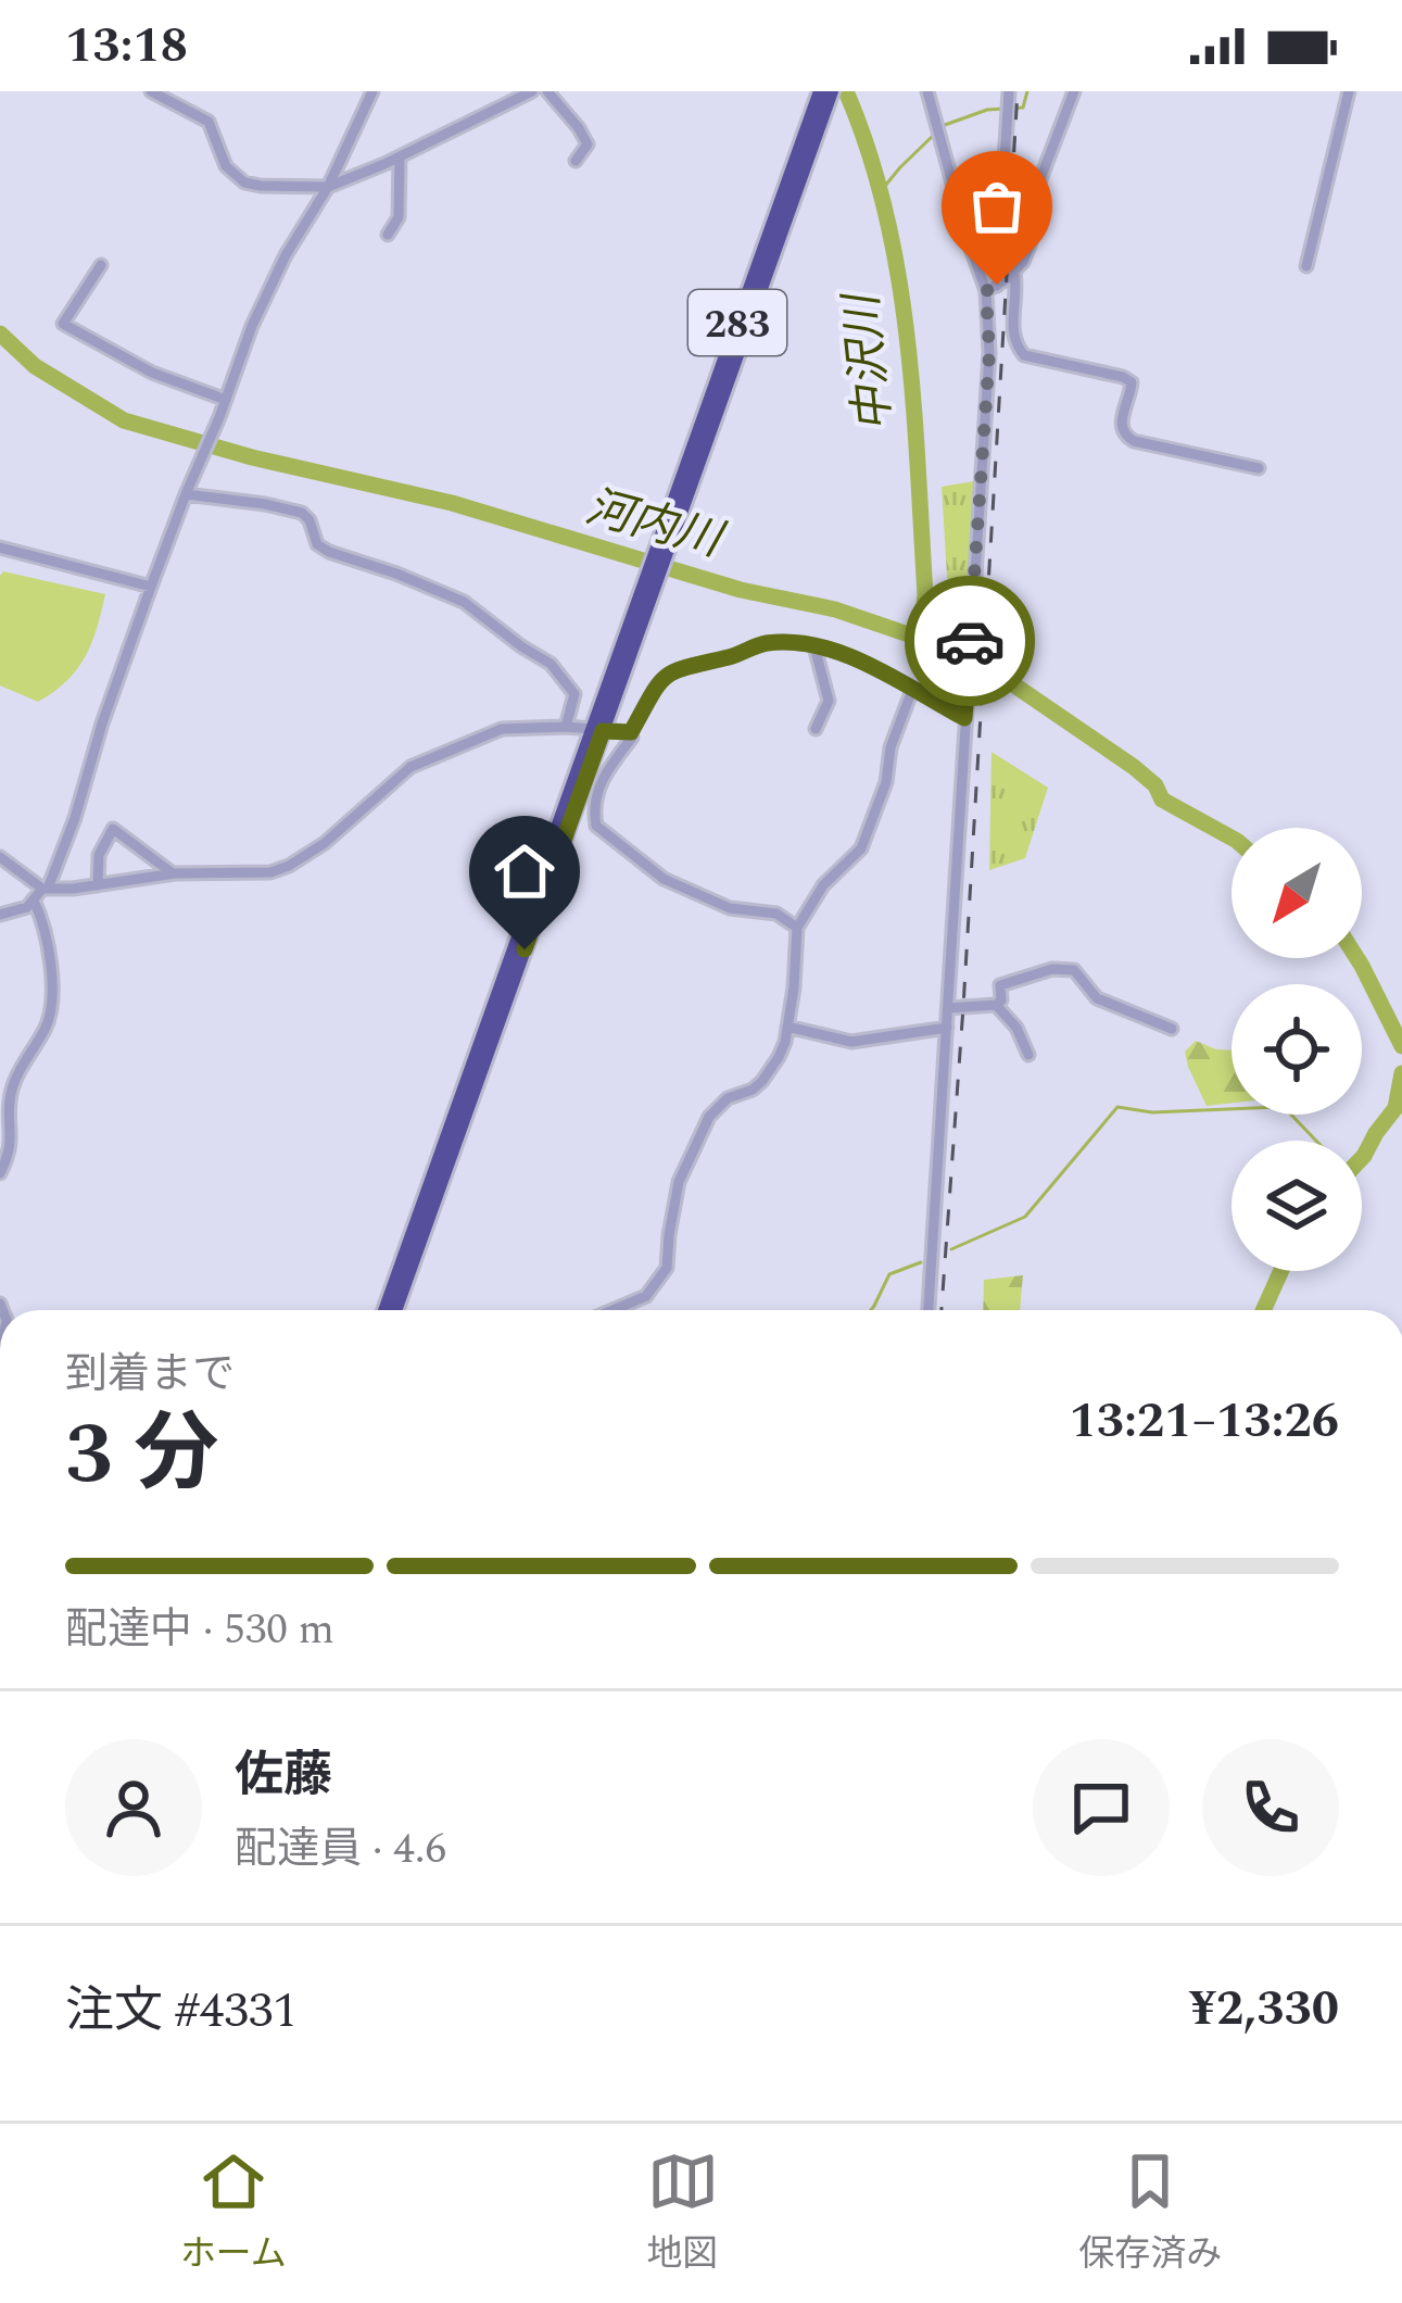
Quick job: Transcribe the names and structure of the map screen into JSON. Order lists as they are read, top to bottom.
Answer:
{
  "streets": {
    "highway": ["283"]
  },
  "water": ["中沢川", "河内川"],
  "north": "bottom left",
  "page": {
    "status": "13:18",
    "heading": ["3 分", "到着まで", "13:21–13:26"],
    "panel": [
      "佐藤",
      "配達員 · 4.6",
      "注文 #4331",
      "¥2,330"
    ],
    "bar": "配達中 · 530 m",
    "tabs": ["ホーム", "地図", "保存済み"]
  }
}
